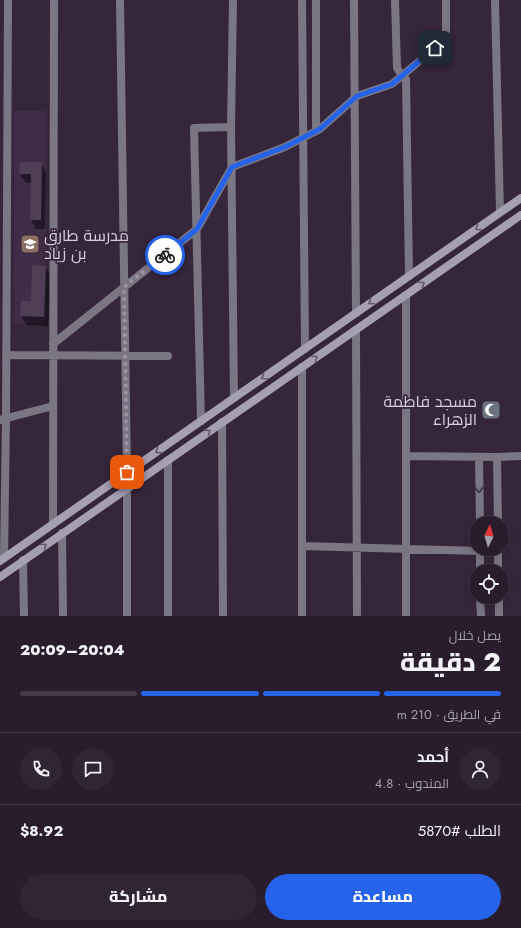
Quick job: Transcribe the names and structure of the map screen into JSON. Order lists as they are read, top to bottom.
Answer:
{
  "places": {
    "school or university": ["مدرسة طارق بن زياد"],
    "mosque": ["مسجد فاطمة الزهراء"]
  },
  "north": "top",
  "page": {
    "heading": ["2 دقيقة", "يصل خلال", "20:04–20:09"],
    "panel": [
      "أحمد",
      "المندوب · 4.8",
      "الطلب #5870",
      "$8.92"
    ],
    "bar": "في الطريق · 210 m",
    "buttons": ["مساعدة", "مشاركة"]
  }
}
